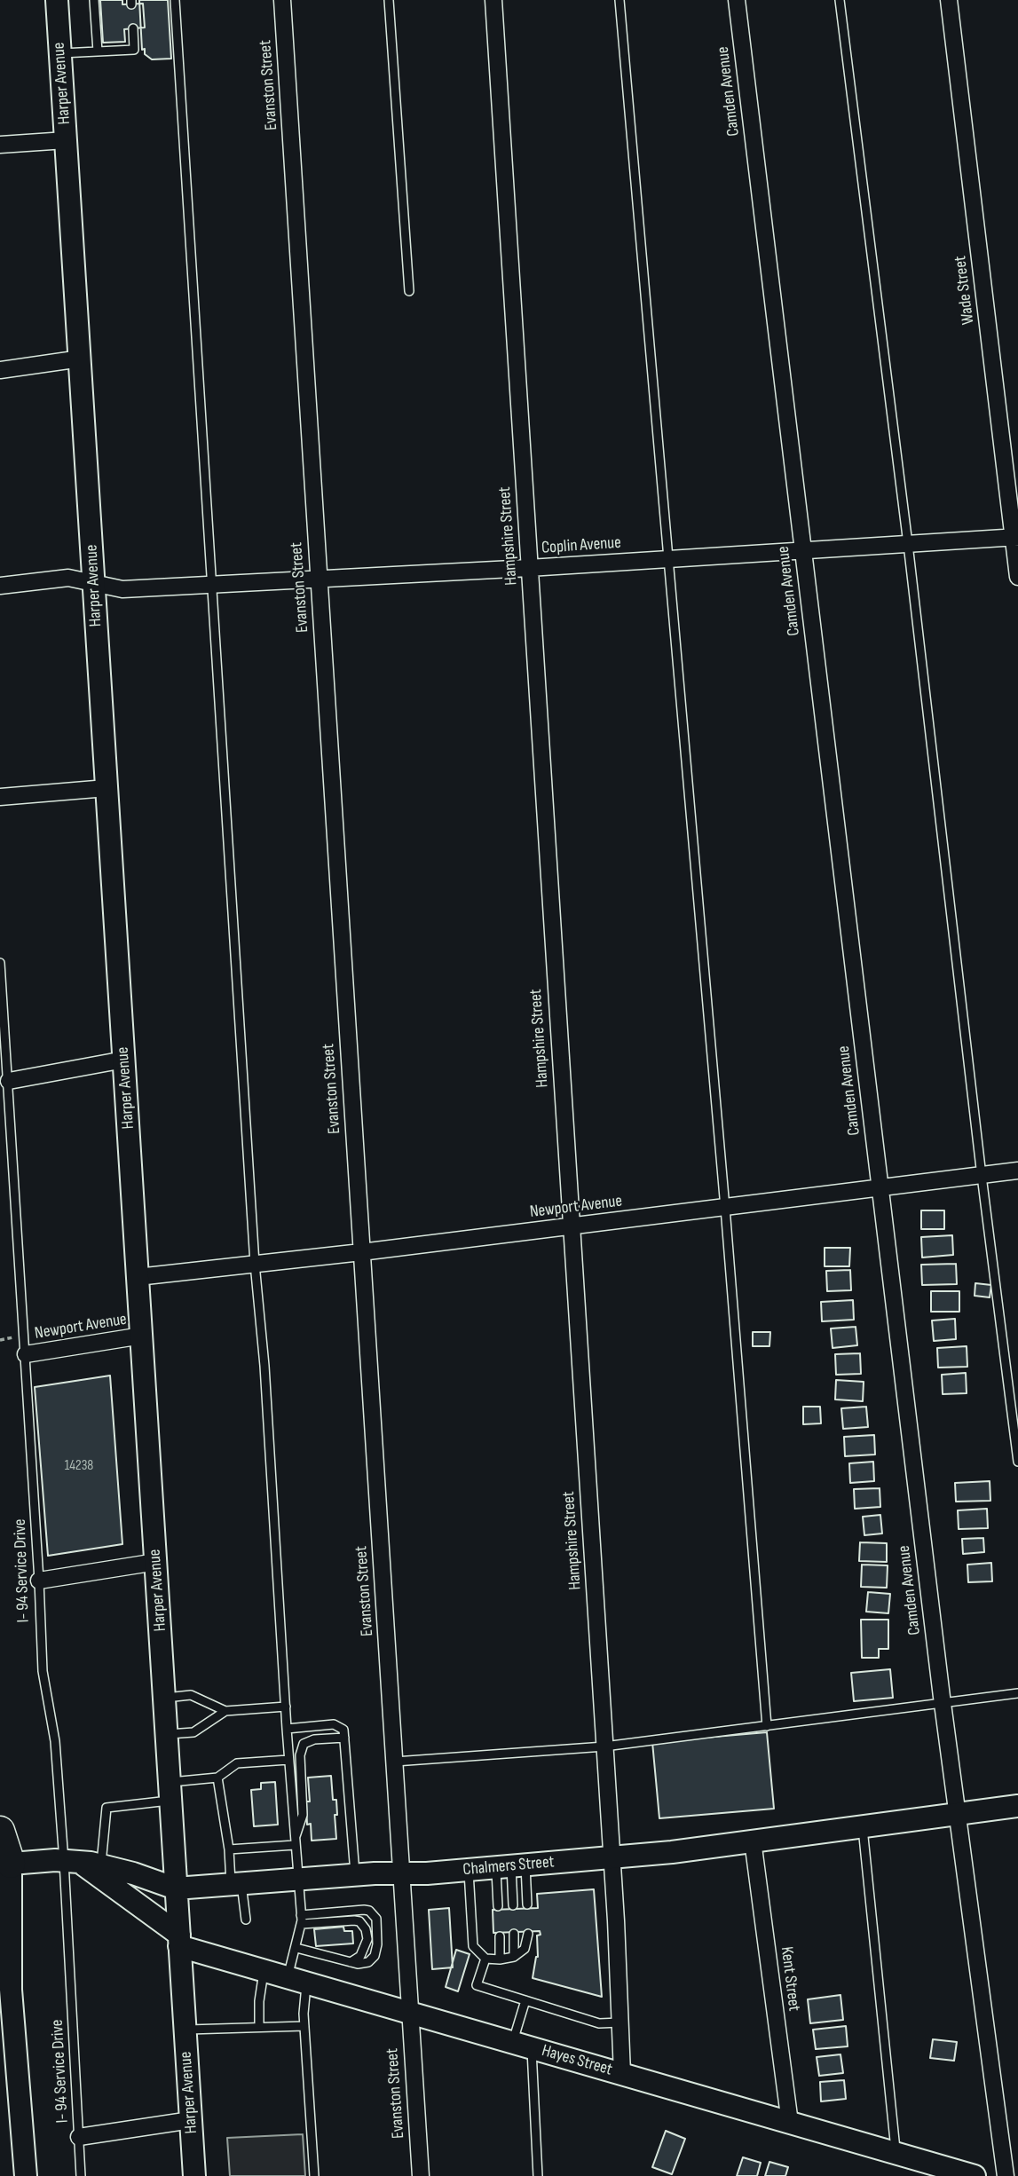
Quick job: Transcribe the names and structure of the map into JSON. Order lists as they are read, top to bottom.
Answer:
{
  "streets": {
    "main road": ["Harper Avenue", "Chalmers Street", "Hayes Street"],
    "street": [
      "Evanston Street",
      "Camden Avenue",
      "Wade Street",
      "Hampshire Street",
      "Coplin Avenue",
      "Newport Avenue",
      "Kent Street"
    ],
    "lane": ["I- 94 Service Drive"]
  },
  "crossings": [
    ["Harper Avenue", "Coplin Avenue"],
    ["Harper Avenue", "Newport Avenue"],
    ["Harper Avenue", "Chalmers Street"],
    ["Harper Avenue", "Hayes Street"],
    ["Evanston Street", "Coplin Avenue"],
    ["Evanston Street", "Newport Avenue"],
    ["Evanston Street", "Chalmers Street"],
    ["Evanston Street", "Hayes Street"],
    ["Camden Avenue", "Coplin Avenue"],
    ["Camden Avenue", "Newport Avenue"],
    ["Camden Avenue", "Chalmers Street"],
    ["Wade Street", "Coplin Avenue"],
    ["Hampshire Street", "Coplin Avenue"],
    ["Hampshire Street", "Newport Avenue"],
    ["Hampshire Street", "Chalmers Street"],
    ["Hampshire Street", "Hayes Street"],
    ["Newport Avenue", "I- 94 Service Drive"],
    ["I- 94 Service Drive", "Chalmers Street"],
    ["Chalmers Street", "Kent Street"],
    ["Kent Street", "Hayes Street"]
  ],
  "house_numbers": ["14238"]
}
